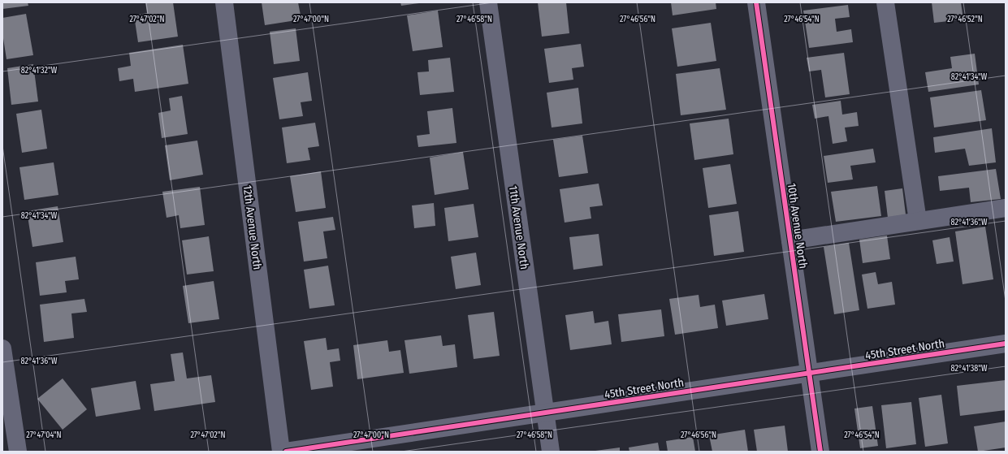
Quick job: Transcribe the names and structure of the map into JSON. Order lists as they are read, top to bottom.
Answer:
{
  "streets": {
    "street": [
      "10th Avenue North",
      "12th Avenue North",
      "11th Avenue North",
      "45th Street North"
    ]
  },
  "crossings": [
    ["10th Avenue North", "45th Street North"],
    ["11th Avenue North", "45th Street North"]
  ],
  "coordinates": [
    "27°47'02\"N",
    "27°47'00\"N",
    "27°46'58\"N",
    "27°46'56\"N",
    "27°46'54\"N",
    "27°46'52\"N",
    "82°41'32\"W",
    "82°41'34\"W",
    "82°41'36\"W",
    "82°41'38\"W",
    "27°47'04\"N"
  ]
}
